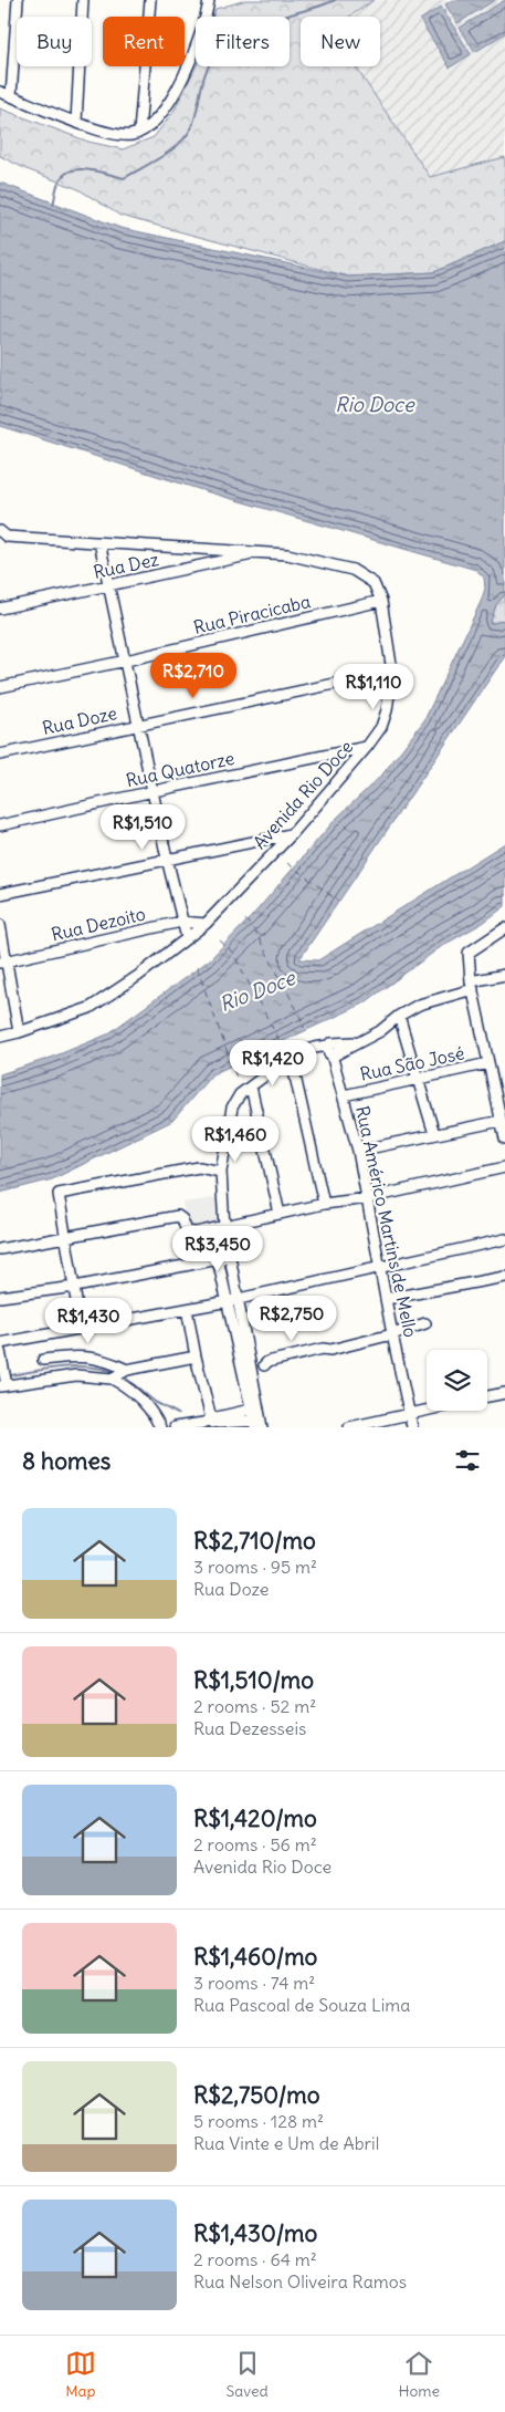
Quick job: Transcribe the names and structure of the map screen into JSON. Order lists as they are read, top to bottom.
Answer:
{
  "streets": {
    "street": [
      "Rua Dez",
      "Rua Piracicaba",
      "Rua Doze",
      "Rua Quatorze",
      "Avenida Rio Doce",
      "Rua Dezoito",
      "Rua São José",
      "Rua Américo Martins de Mello"
    ]
  },
  "crossings": [
    ["Rua Dez", "Avenida Rio Doce"],
    ["Rua Piracicaba", "Avenida Rio Doce"],
    ["Rua Doze", "Avenida Rio Doce"],
    ["Rua Quatorze", "Avenida Rio Doce"],
    ["Avenida Rio Doce", "Rua Dezoito"],
    ["Rua São José", "Rua Américo Martins de Mello"]
  ],
  "water": ["Rio Doce"],
  "page": {
    "chip": [
      "Buy",
      "Rent",
      "Filters",
      "New"
    ],
    "price": [
      "R$2,710",
      "R$1,110",
      "R$1,510",
      "R$1,420",
      "R$1,460",
      "R$3,450",
      "R$2,750",
      "R$1,430"
    ],
    "heading": "8 homes",
    "list": [
      {
        "name": "R$2,710/mo",
        "note": "3 rooms · 95 m² · Rua Doze"
      },
      {
        "name": "R$1,510/mo",
        "note": "2 rooms · 52 m² · Rua Dezesseis"
      },
      {
        "name": "R$1,420/mo",
        "note": "2 rooms · 56 m² · Avenida Rio Doce"
      },
      {
        "name": "R$1,460/mo",
        "note": "3 rooms · 74 m² · Rua Pascoal de Souza Lima"
      },
      {
        "name": "R$2,750/mo",
        "note": "5 rooms · 128 m² · Rua Vinte e Um de Abril"
      },
      {
        "name": "R$1,430/mo",
        "note": "2 rooms · 64 m² · Rua Nelson Oliveira Ramos"
      }
    ],
    "tabs": ["Map", "Saved", "Home"]
  }
}
